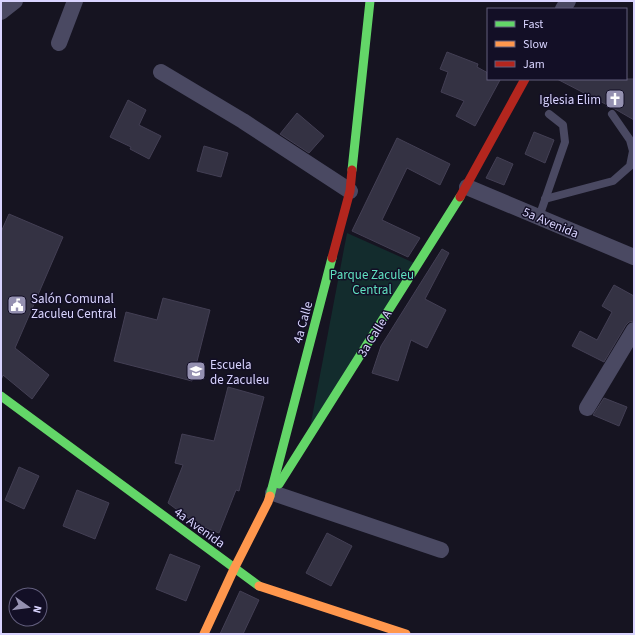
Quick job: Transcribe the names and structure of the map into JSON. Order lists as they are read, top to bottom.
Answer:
{
  "streets": {
    "street": [
      "5a Avenida",
      "4a Calle",
      "3a Calle A",
      "4a Avenida"
    ]
  },
  "crossings": [
    ["5a Avenida", "3a Calle A"],
    ["4a Calle", "3a Calle A"],
    ["4a Calle", "4a Avenida"]
  ],
  "parks": ["Parque Zaculeu Central"],
  "places": {
    "church": ["Iglesia Elim"],
    "public building": ["Salón Comunal Zaculeu Central"],
    "school or university": ["Escuela de Zaculeu"]
  },
  "legend": ["Fast", "Slow", "Jam"],
  "north": "right"
}
